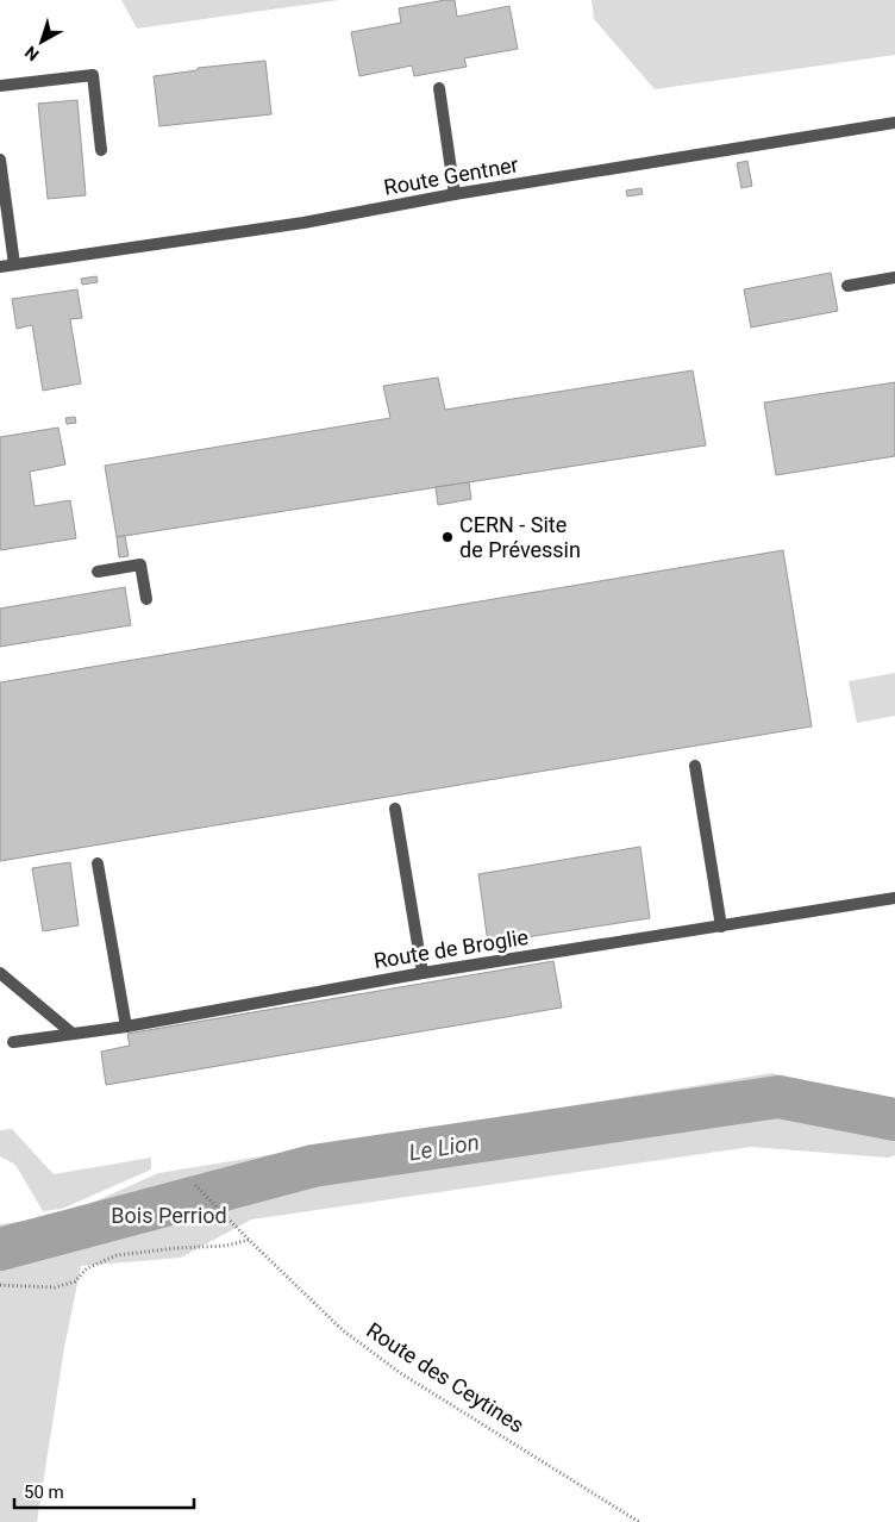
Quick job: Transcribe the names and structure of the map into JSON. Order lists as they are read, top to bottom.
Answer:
{
  "streets": {
    "street": ["Route Gentner", "Route de Broglie"],
    "path": ["Route des Ceytines"]
  },
  "water": ["Le Lion"],
  "parks": ["Bois Perriod"],
  "places": ["CERN - Site de Prévessin"],
  "scale_bar": "50 m",
  "north": "bottom left"
}
